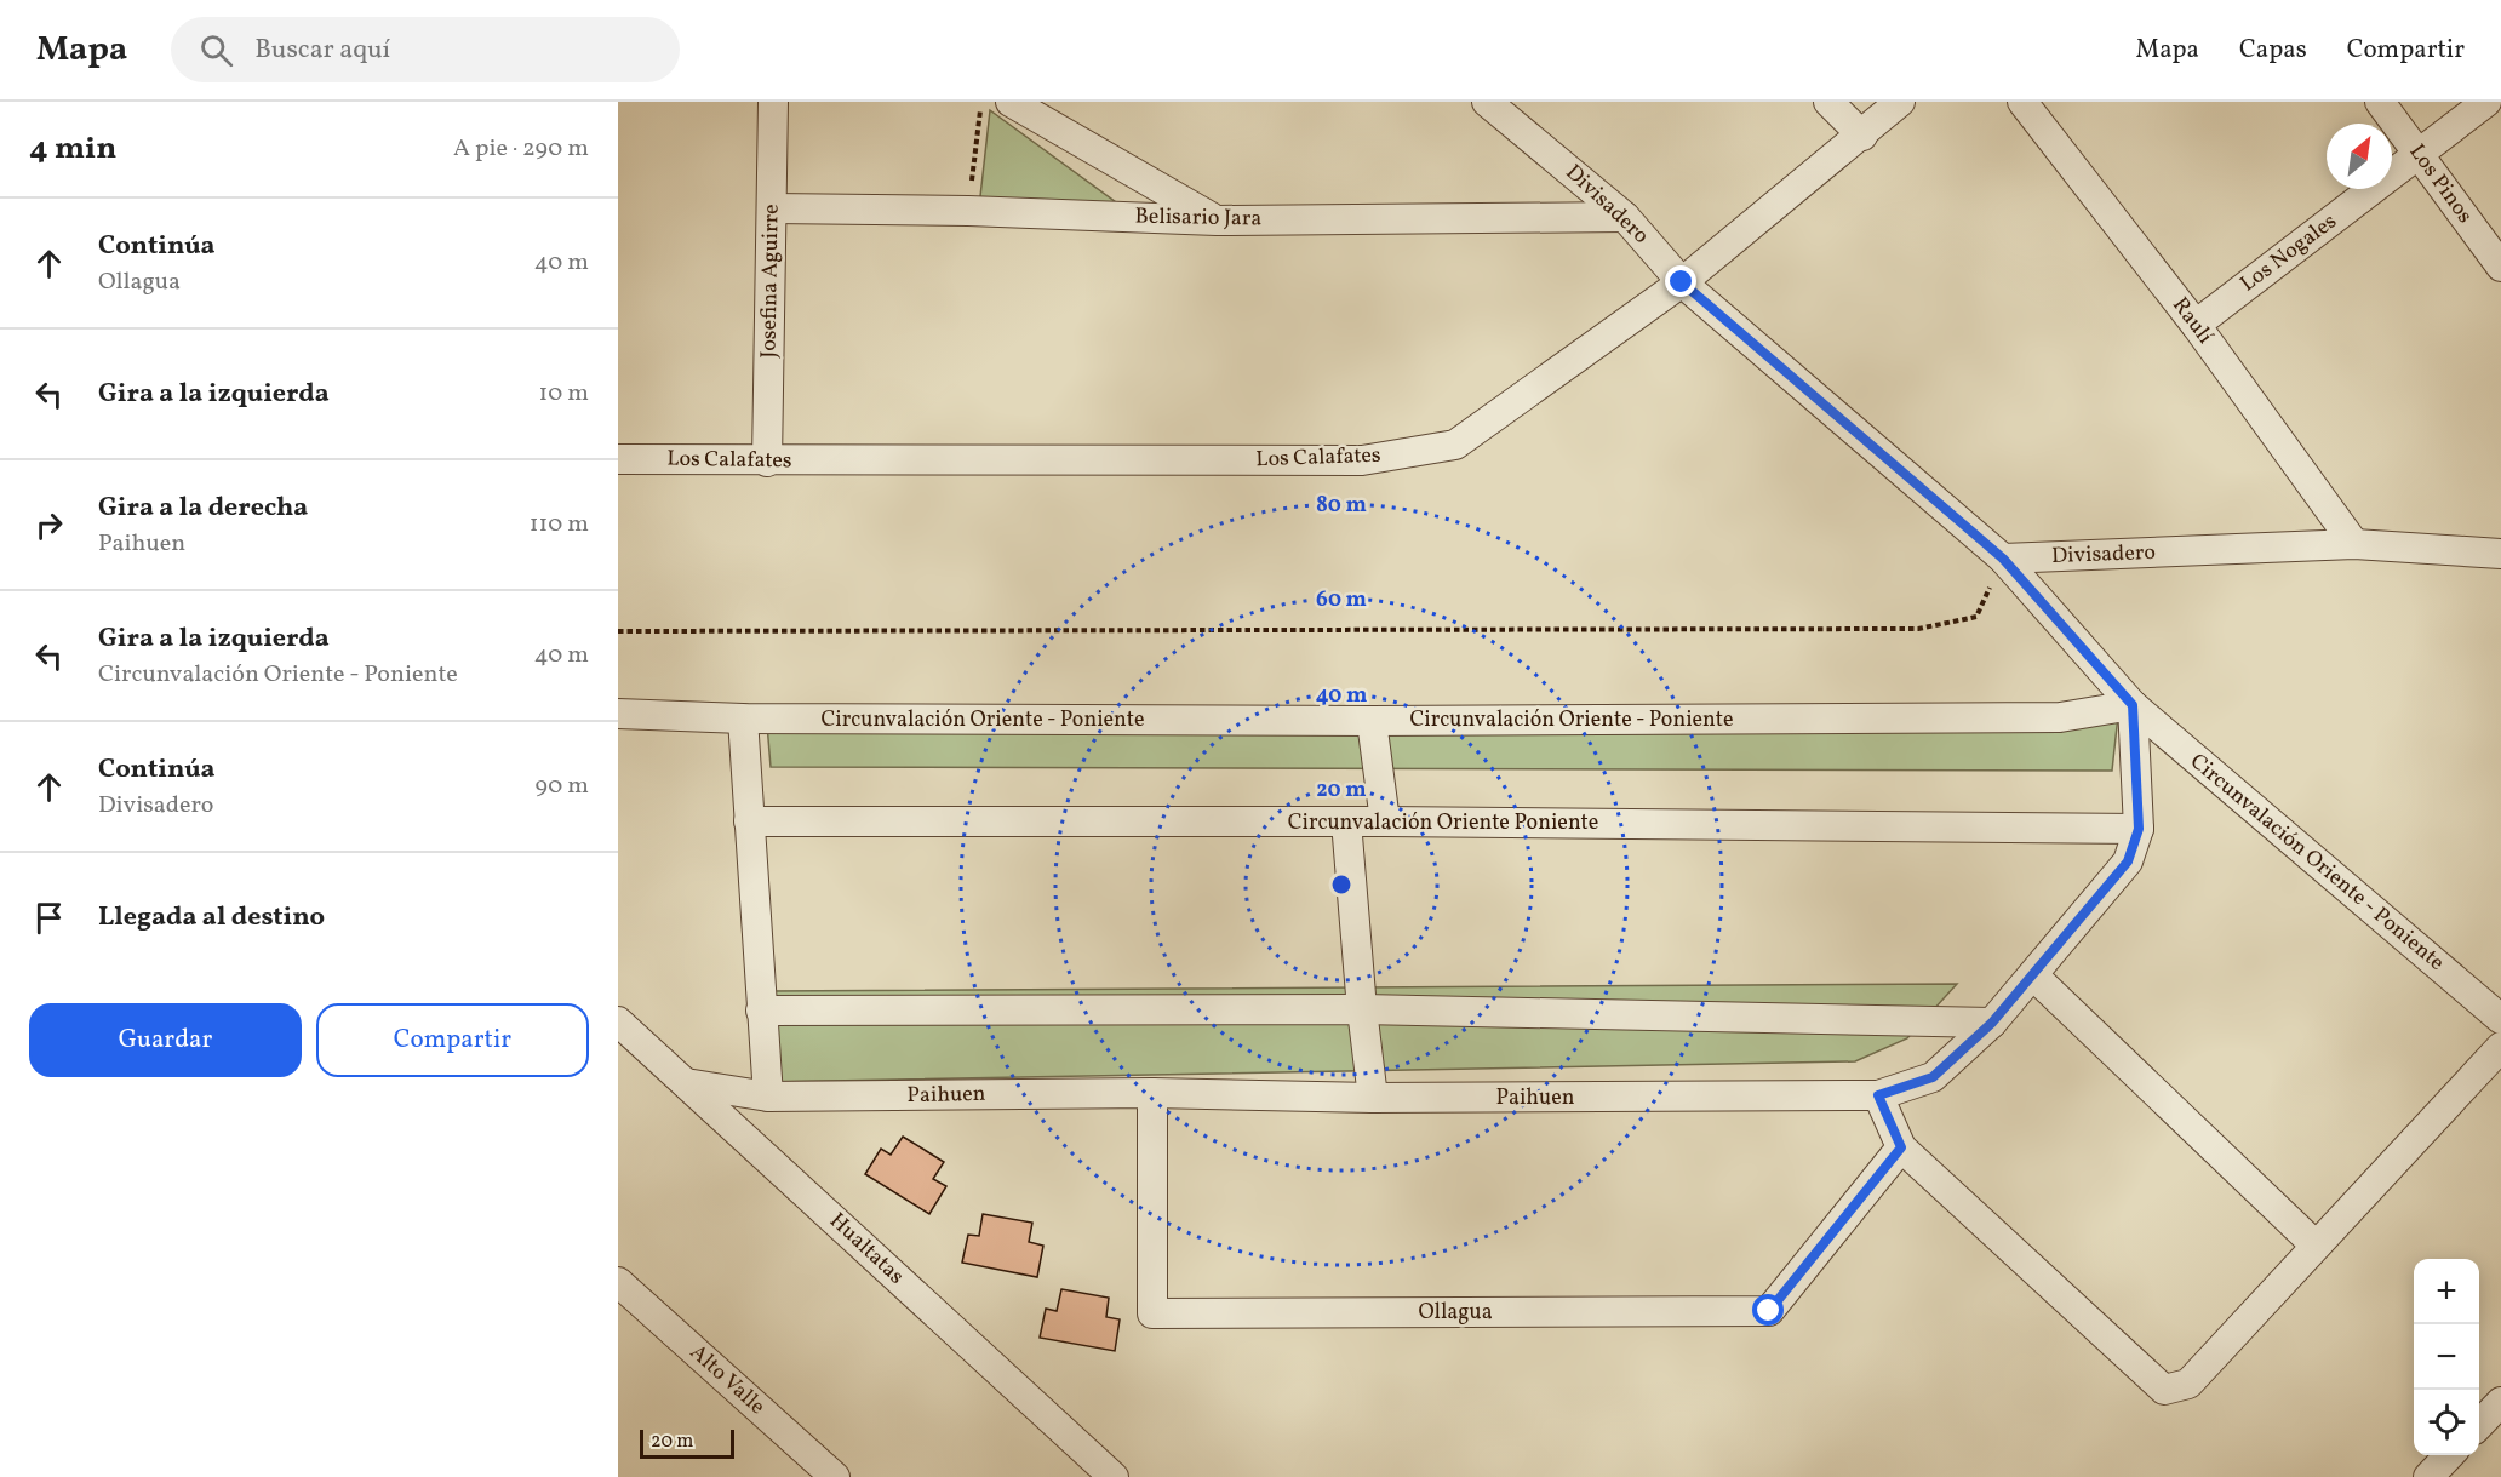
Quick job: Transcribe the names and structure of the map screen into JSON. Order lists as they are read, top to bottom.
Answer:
{
  "streets": {
    "street": [
      "Los Pinos",
      "Divisadero",
      "Belisario Jara",
      "Los Nogales",
      "Josefina Aguirre",
      "Raulí",
      "Los Calafates",
      "Circunvalación Oriente - Poniente",
      "Circunvalación Oriente Poniente",
      "Paihuen",
      "Hualtatas",
      "Ollagua",
      "Alto Valle"
    ]
  },
  "crossings": [
    ["Los Pinos", "Los Nogales"],
    ["Divisadero", "Belisario Jara"],
    ["Divisadero", "Raulí"],
    ["Divisadero", "Los Calafates"],
    ["Divisadero", "Circunvalación Oriente - Poniente"],
    ["Belisario Jara", "Josefina Aguirre"],
    ["Los Nogales", "Raulí"],
    ["Josefina Aguirre", "Los Calafates"],
    ["Circunvalación Oriente - Poniente", "Paihuen"],
    ["Circunvalación Oriente Poniente", "Paihuen"],
    ["Paihuen", "Hualtatas"],
    ["Paihuen", "Ollagua"]
  ],
  "scale_bar": "20 m",
  "north": "top right",
  "page": {
    "header": "Mapa",
    "search": "Buscar aquí",
    "nav": ["Mapa", "Capas", "Compartir"],
    "heading": ["4 min", "A pie · 290 m"],
    "list": [
      ["Continúa", "Ollagua", "40 m"],
      ["Gira a la izquierda", "10 m"],
      ["Gira a la derecha", "Paihuen", "110 m"],
      ["Gira a la izquierda", "Circunvalación Oriente - Poniente", "40 m"],
      ["Continúa", "Divisadero", "90 m"],
      "Llegada al destino"
    ],
    "buttons": ["Guardar", "Compartir"],
    "map_buttons": ["+", "−"],
    "scale": "20 m"
  },
  "rings": [
    "80 m",
    "60 m",
    "40 m",
    "20 m"
  ]
}
